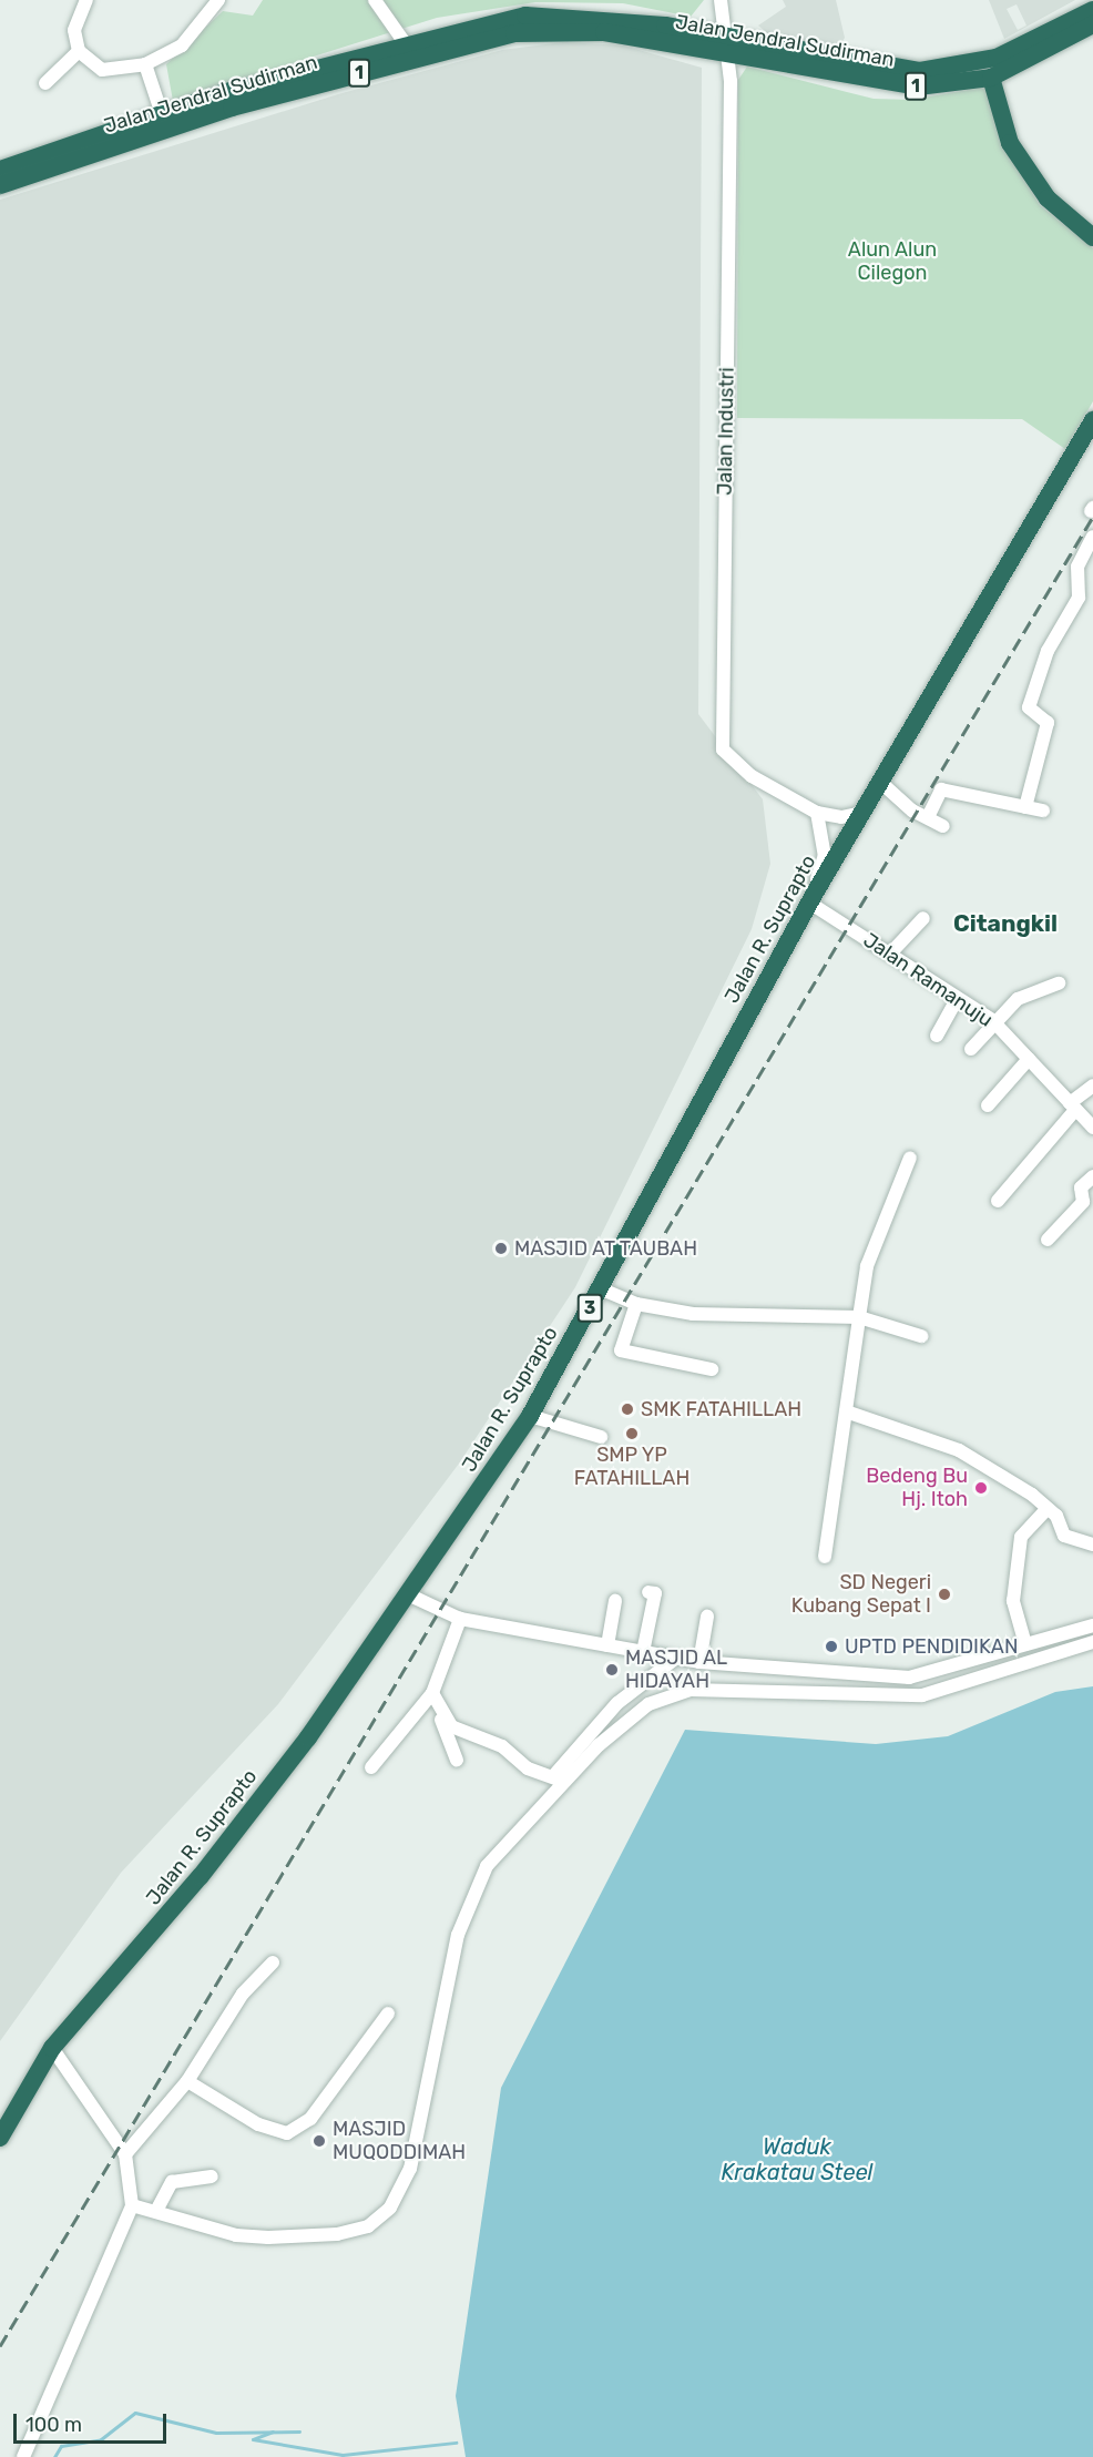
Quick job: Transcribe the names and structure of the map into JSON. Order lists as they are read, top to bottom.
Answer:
{
  "streets": {
    "highway": [
      "Jalan Jendral Sudirman",
      "1",
      "Jalan R. Suprapto",
      "3"
    ],
    "street": ["Jalan Industri", "Jalan Ramanuju"]
  },
  "crossings": [
    ["Jalan Jendral Sudirman", "Jalan Industri"],
    ["Jalan Industri", "Jalan R. Suprapto"],
    ["Jalan R. Suprapto", "Jalan Ramanuju"]
  ],
  "districts": ["Citangkil"],
  "water": ["Waduk Krakatau Steel"],
  "parks": ["Alun Alun Cilegon"],
  "places": [
    "MASJID AT TAUBAH",
    "SMK FATAHILLAH",
    "SMP YP FATAHILLAH",
    "Bedeng Bu Hj. Itoh",
    "SD Negeri Kubang Sepat I",
    "UPTD PENDIDIKAN",
    "MASJID AL HIDAYAH",
    "MASJID MUQODDIMAH"
  ],
  "scale_bar": "100 m"
}
